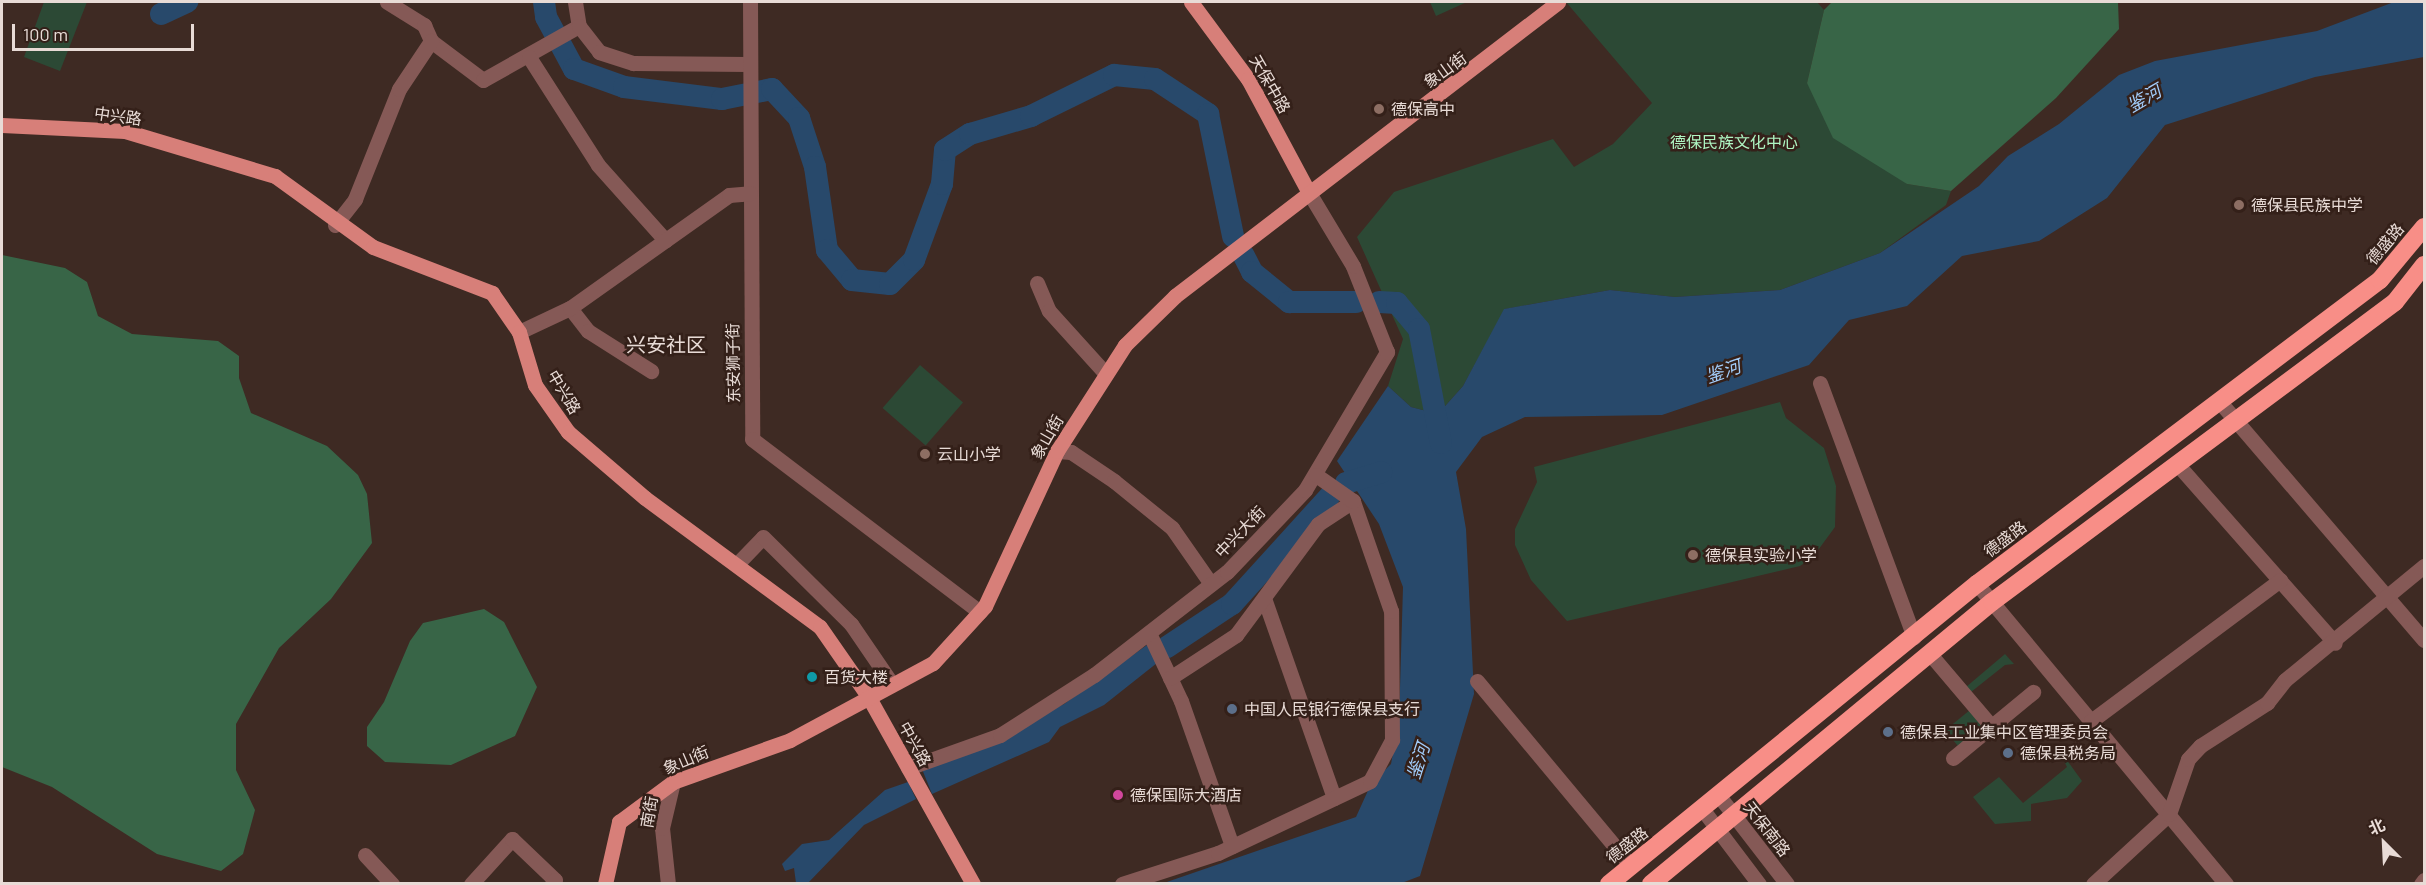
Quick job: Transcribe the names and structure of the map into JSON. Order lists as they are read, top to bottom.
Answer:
{
  "streets": {
    "highway": ["德盛路"],
    "main road": ["象山街", "天保中路", "中兴路"],
    "street": [
      "东安狮子街",
      "中兴大街",
      "南街",
      "天保南路"
    ]
  },
  "crossings": [
    ["象山街", "天保中路"],
    ["象山街", "中兴路"],
    ["象山街", "东安狮子街"],
    ["象山街", "中兴大街"],
    ["象山街", "南街"],
    ["天保中路", "中兴大街"],
    ["中兴路", "中兴大街"],
    ["德盛路", "天保南路"]
  ],
  "districts": ["兴安社区"],
  "water": ["鉴河"],
  "parks": ["德保民族文化中心"],
  "places": [
    "德保高中",
    "德保县民族中学",
    "云山小学",
    "德保县实验小学",
    "百货大楼",
    "中国人民银行德保县支行",
    "德保县工业集中区管理委员会",
    "德保县税务局",
    "德保国际大酒店"
  ],
  "scale_bar": "100 m",
  "north": "top left"
}
